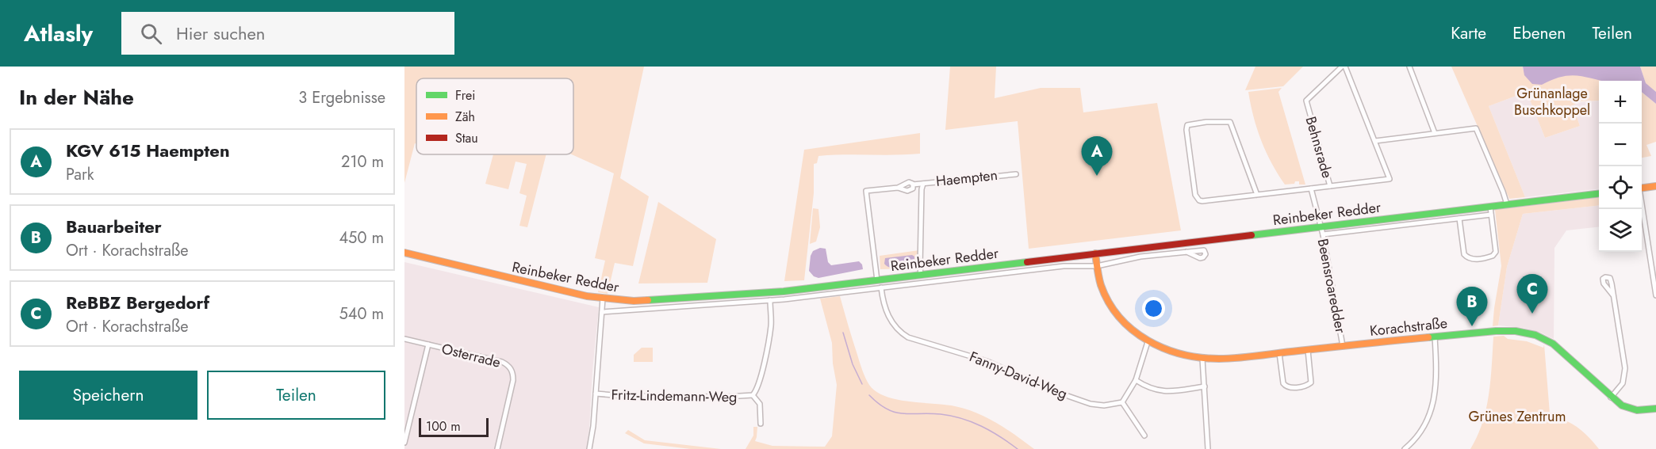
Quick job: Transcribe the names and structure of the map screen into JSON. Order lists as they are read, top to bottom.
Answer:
{
  "streets": {
    "main road": ["Reinbeker Redder", "Korachstraße"],
    "street": [
      "Behnsrade",
      "Haempten",
      "Beensroaredder",
      "Osterrade",
      "Fanny-David-Weg",
      "Fritz-Lindemann-Weg"
    ]
  },
  "crossings": [
    ["Behnsrade", "Reinbeker Redder"],
    ["Behnsrade", "Beensroaredder"],
    ["Haempten", "Reinbeker Redder"],
    ["Reinbeker Redder", "Beensroaredder"],
    ["Reinbeker Redder", "Korachstraße"],
    ["Reinbeker Redder", "Fanny-David-Weg"],
    ["Reinbeker Redder", "Fritz-Lindemann-Weg"],
    ["Beensroaredder", "Korachstraße"]
  ],
  "parks": ["Grünanlage Buschkoppel", "Grünes Zentrum"],
  "legend": ["Frei", "Zäh", "Stau"],
  "scale_bar": "100 m",
  "page": {
    "header": "Atlasly",
    "search": "Hier suchen",
    "nav": ["Karte", "Ebenen", "Teilen"],
    "heading": ["In der Nähe", "3 Ergebnisse"],
    "map_buttons": ["+", "−"],
    "list": [
      {
        "mark": "A",
        "name": "KGV 615 Haempten",
        "note": "Park",
        "value": "210 m"
      },
      {
        "mark": "B",
        "name": "Bauarbeiter",
        "note": "Ort · Korachstraße",
        "value": "450 m"
      },
      {
        "mark": "C",
        "name": "ReBBZ Bergedorf",
        "note": "Ort · Korachstraße",
        "value": "540 m"
      }
    ],
    "pins": ["A", "C", "B"],
    "buttons": ["Speichern", "Teilen"],
    "scale": "100 m"
  }
}
